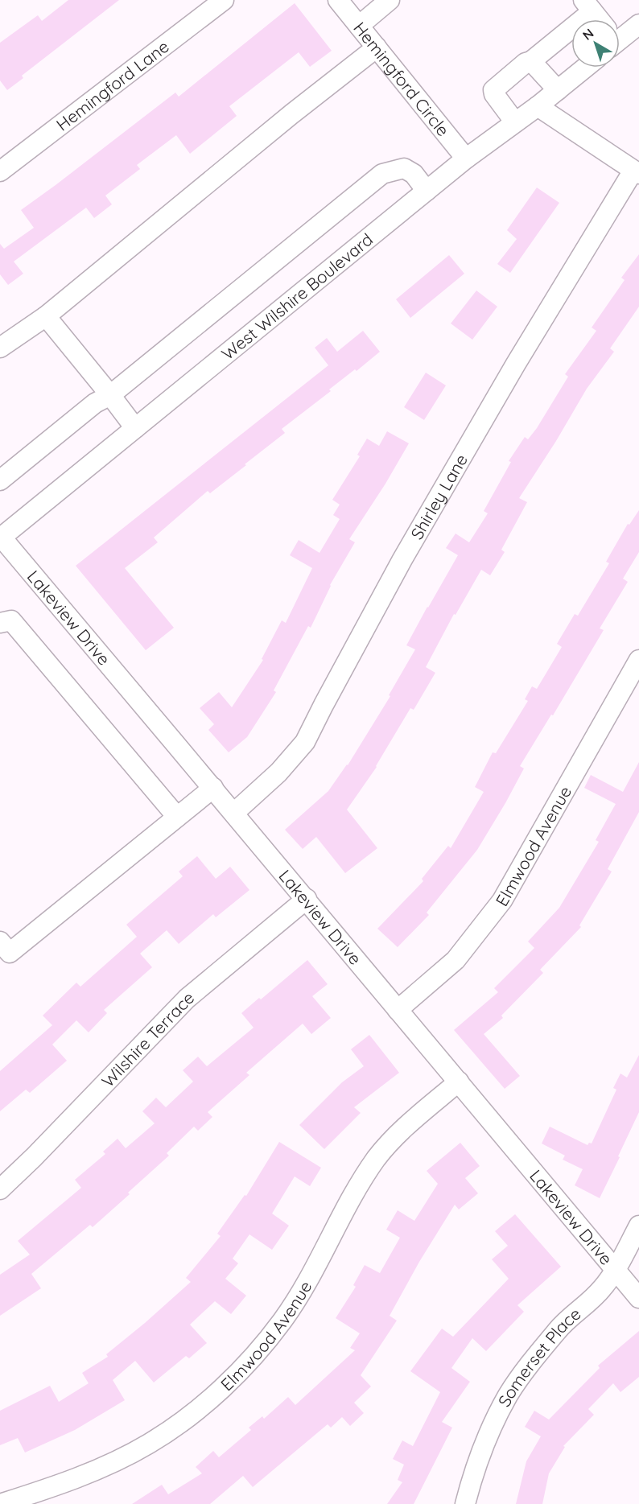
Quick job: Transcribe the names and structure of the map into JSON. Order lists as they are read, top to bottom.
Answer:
{
  "streets": {
    "street": [
      "Hemingford Circle",
      "Hemingford Lane",
      "West Wilshire Boulevard",
      "Shirley Lane",
      "Lakeview Drive",
      "Elmwood Avenue",
      "Wilshire Terrace",
      "Somerset Place"
    ]
  },
  "crossings": [
    ["Hemingford Circle", "West Wilshire Boulevard"],
    ["West Wilshire Boulevard", "Lakeview Drive"],
    ["Shirley Lane", "Lakeview Drive"],
    ["Lakeview Drive", "Elmwood Avenue"],
    ["Lakeview Drive", "Wilshire Terrace"],
    ["Lakeview Drive", "Somerset Place"]
  ],
  "north": "top left"
}
